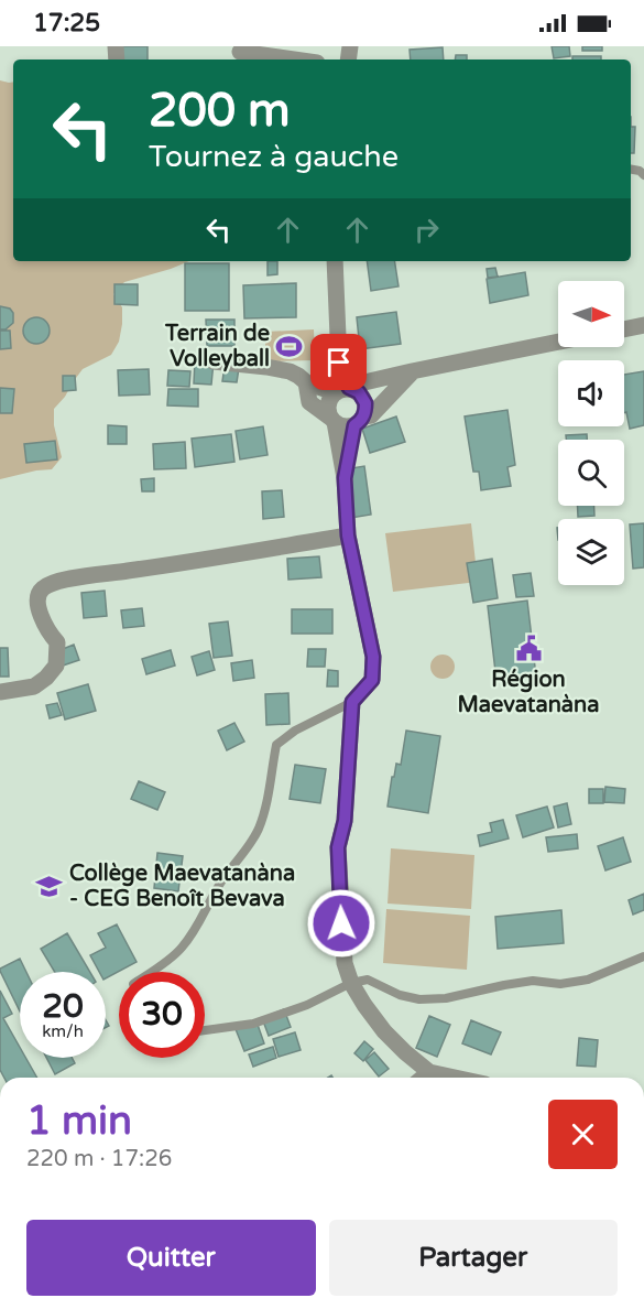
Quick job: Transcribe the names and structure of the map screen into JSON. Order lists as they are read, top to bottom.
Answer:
{
  "places": {
    "sports": ["Terrain de Volleyball"],
    "public building": ["Région Maevatanàna"],
    "school or university": ["Collège Maevatanàna - CEG Benoît Bevava"]
  },
  "north": "right",
  "page": {
    "status": "17:25",
    "turn": ["200 m", "Tournez à gauche"],
    "speed": "20 km/h",
    "limit": "30",
    "heading": ["1 min", "220 m · 17:26"],
    "buttons": ["Quitter", "Partager"]
  }
}
